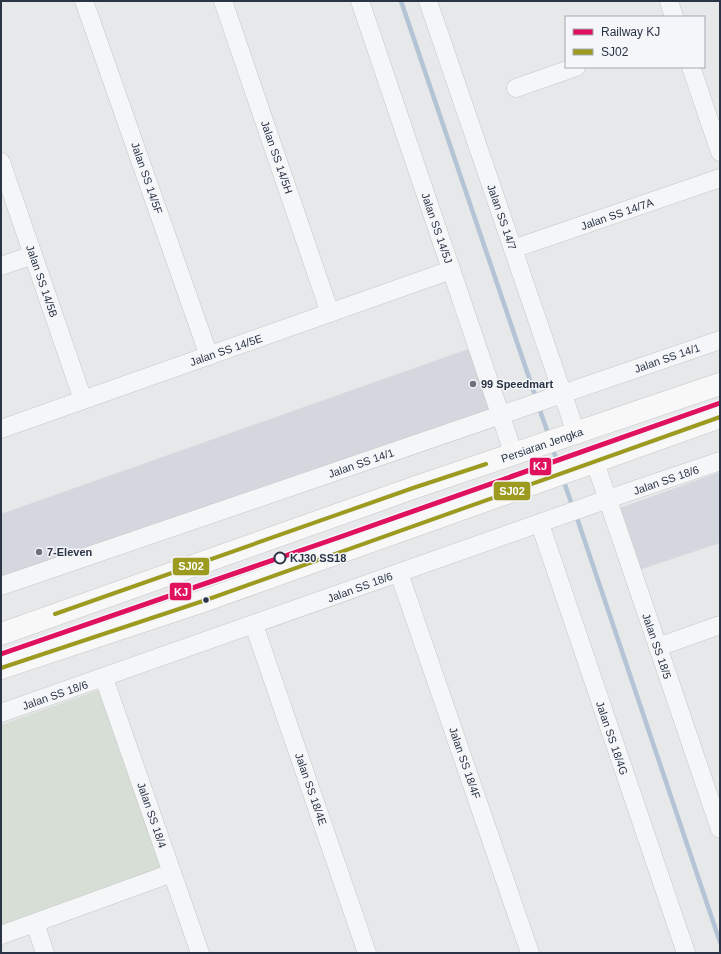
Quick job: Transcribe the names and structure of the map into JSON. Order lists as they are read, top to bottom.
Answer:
{
  "streets": {
    "main road": ["Persiaran Jengka"],
    "street": [
      "Jalan SS 14/5H",
      "Jalan SS 14/5F",
      "Jalan SS 14/7A",
      "Jalan SS 14/7",
      "Jalan SS 14/5J",
      "Jalan SS 14/5B",
      "Jalan SS 14/5E",
      "Jalan SS 14/1",
      "Jalan SS 18/6",
      "Jalan SS 18/5",
      "Jalan SS 18/4G",
      "Jalan SS 18/4F",
      "Jalan SS 18/4E",
      "Jalan SS 18/4"
    ]
  },
  "crossings": [
    ["Jalan SS 14/5H", "Jalan SS 14/5E"],
    ["Jalan SS 14/5F", "Jalan SS 14/5E"],
    ["Jalan SS 14/7A", "Jalan SS 14/7"],
    ["Jalan SS 14/7", "Jalan SS 14/1"],
    ["Jalan SS 14/7", "Persiaran Jengka"],
    ["Jalan SS 14/5J", "Jalan SS 14/5E"],
    ["Jalan SS 14/5J", "Jalan SS 14/1"],
    ["Jalan SS 14/5J", "Persiaran Jengka"],
    ["Jalan SS 14/5B", "Jalan SS 14/5E"],
    ["Jalan SS 18/6", "Jalan SS 18/5"],
    ["Jalan SS 18/6", "Jalan SS 18/4G"],
    ["Jalan SS 18/6", "Jalan SS 18/4F"],
    ["Jalan SS 18/6", "Jalan SS 18/4E"],
    ["Jalan SS 18/6", "Jalan SS 18/4"]
  ],
  "places": ["99 Speedmart", "7-Eleven", "KJ30 SS18"],
  "lines": ["rail line KJ", "transit line SJ02"],
  "legend": ["Railway KJ", "SJ02"]
}
